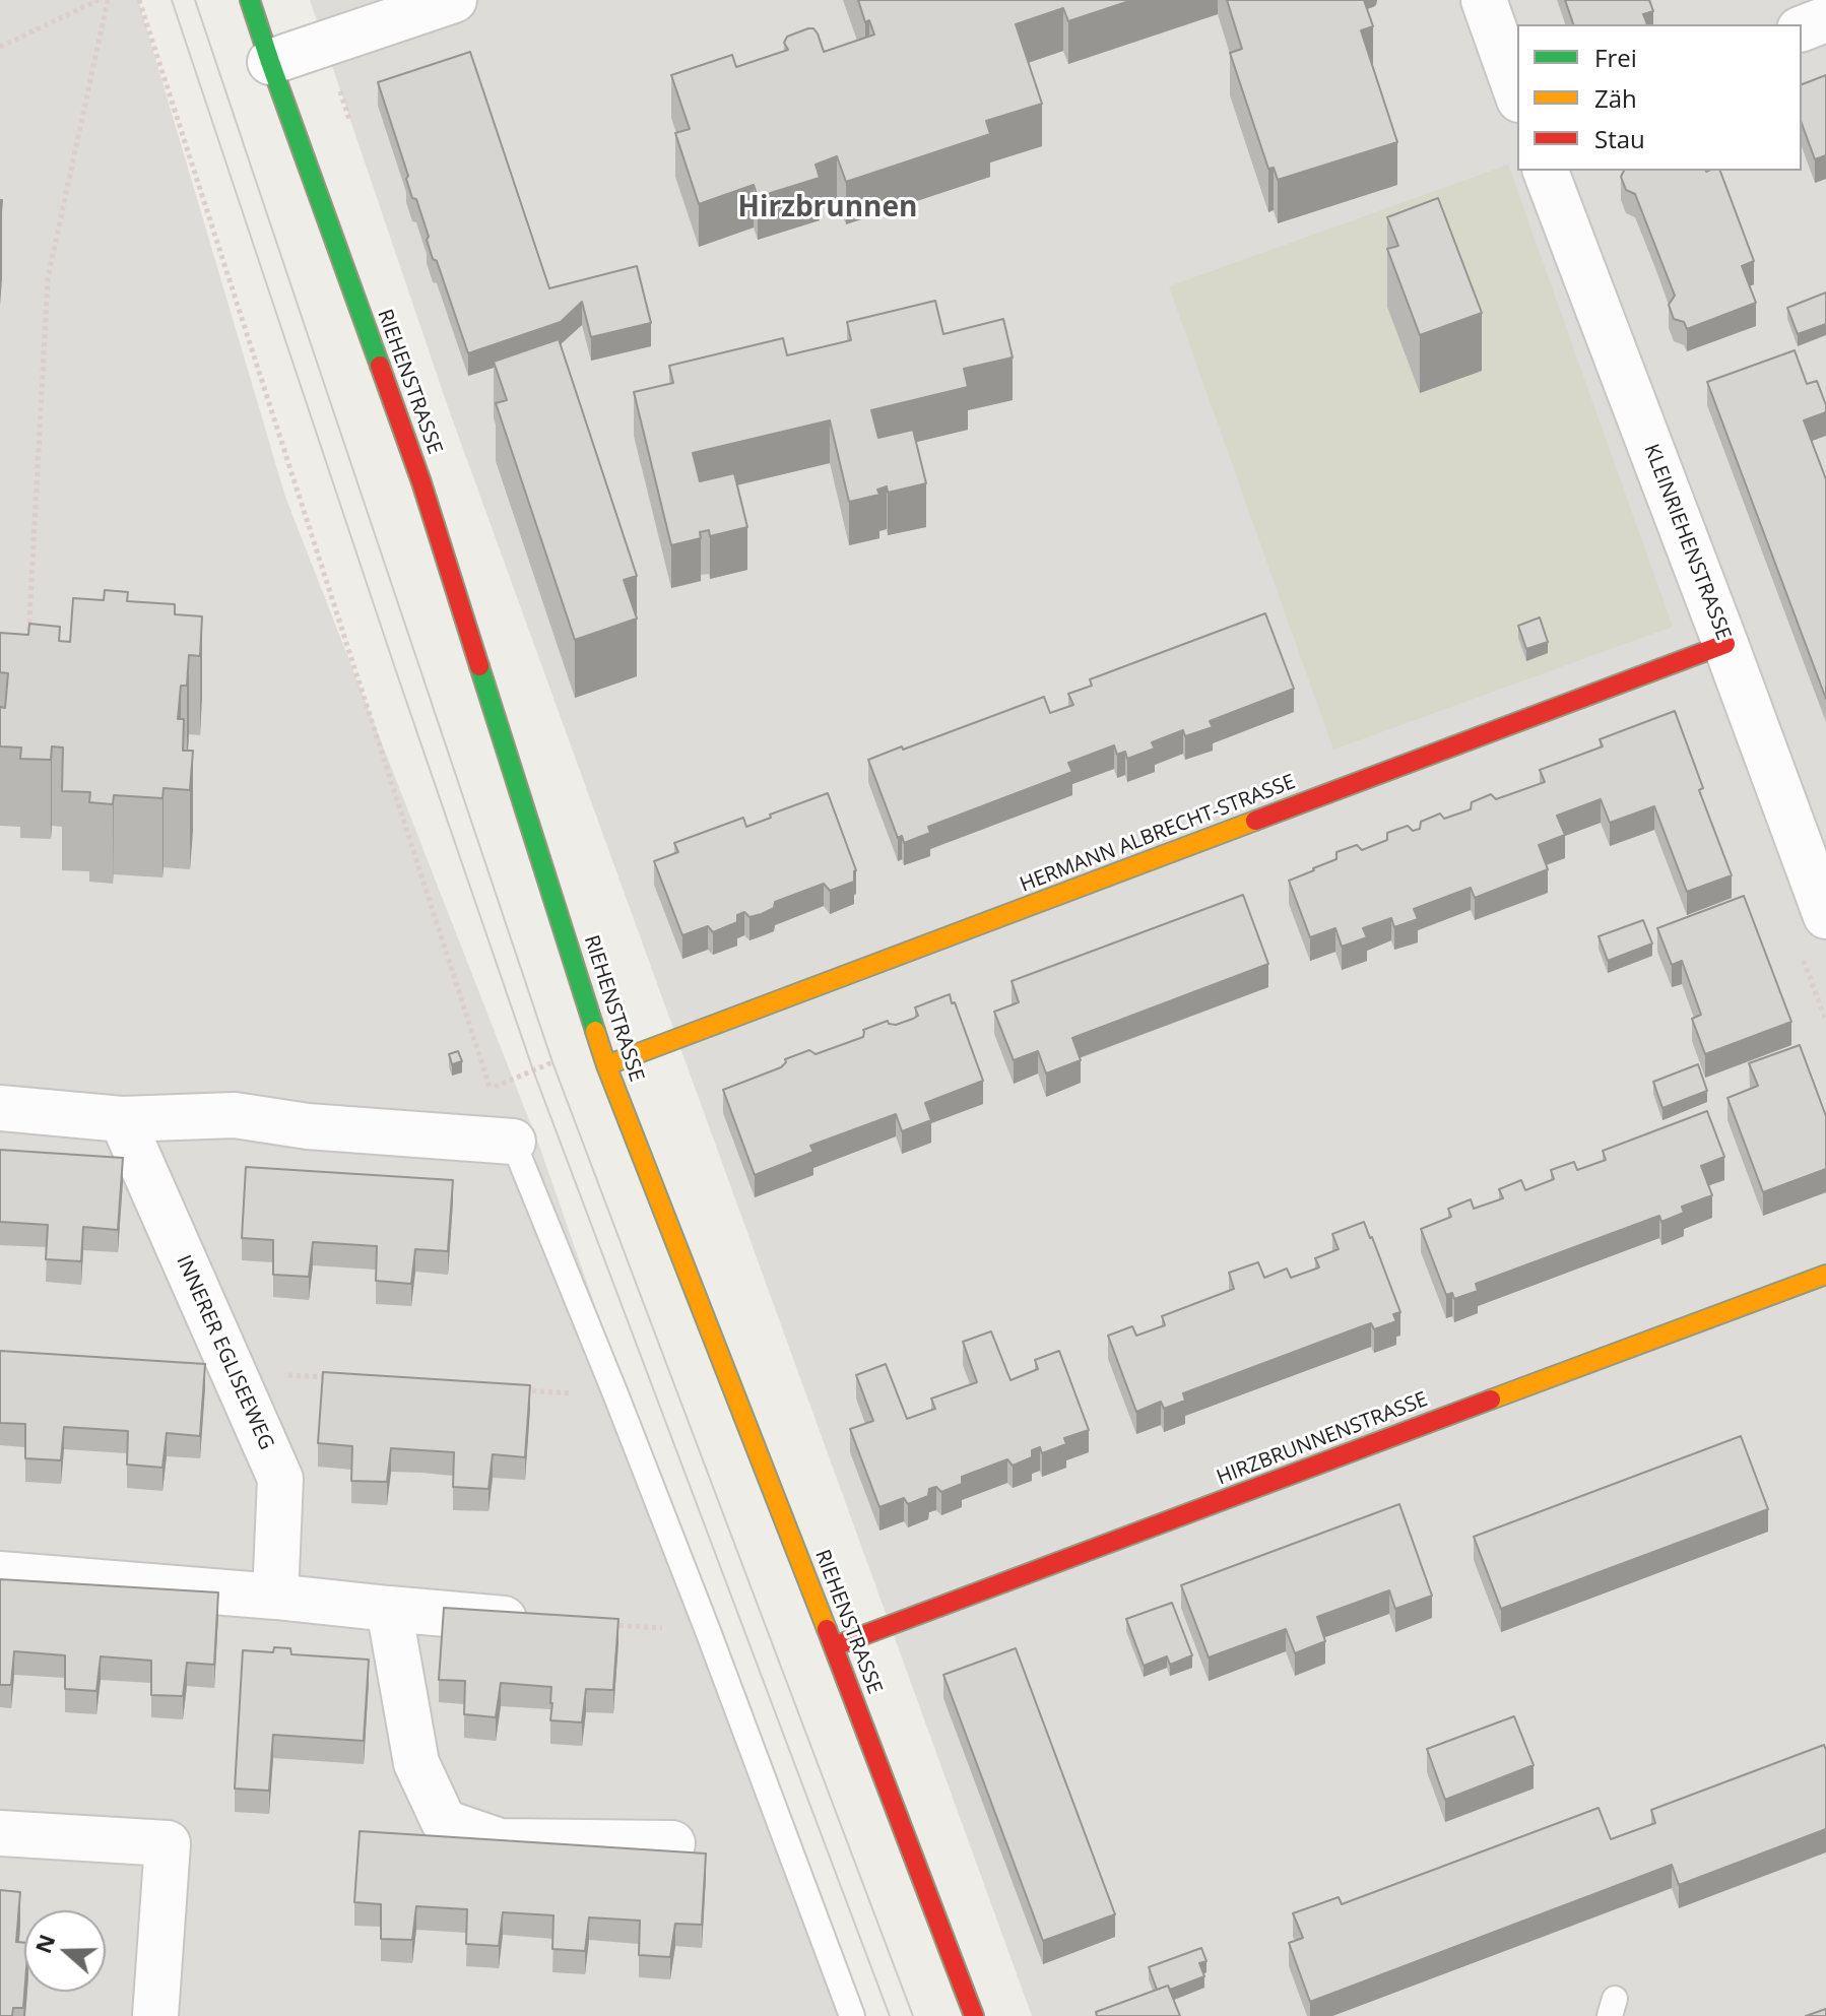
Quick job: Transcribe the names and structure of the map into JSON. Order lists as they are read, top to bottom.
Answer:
{
  "streets": {
    "street": [
      "RIEHENSTRASSE",
      "KLEINRIEHENSTRASSE",
      "HERMANN ALBRECHT-STRASSE",
      "INNERER EGLISEEWEG",
      "HIRZBRUNNENSTRASSE"
    ]
  },
  "crossings": [
    ["RIEHENSTRASSE", "HERMANN ALBRECHT-STRASSE"],
    ["RIEHENSTRASSE", "HIRZBRUNNENSTRASSE"],
    ["KLEINRIEHENSTRASSE", "HERMANN ALBRECHT-STRASSE"]
  ],
  "districts": ["Hirzbrunnen"],
  "legend": ["Frei", "Zäh", "Stau"],
  "north": "left"
}
